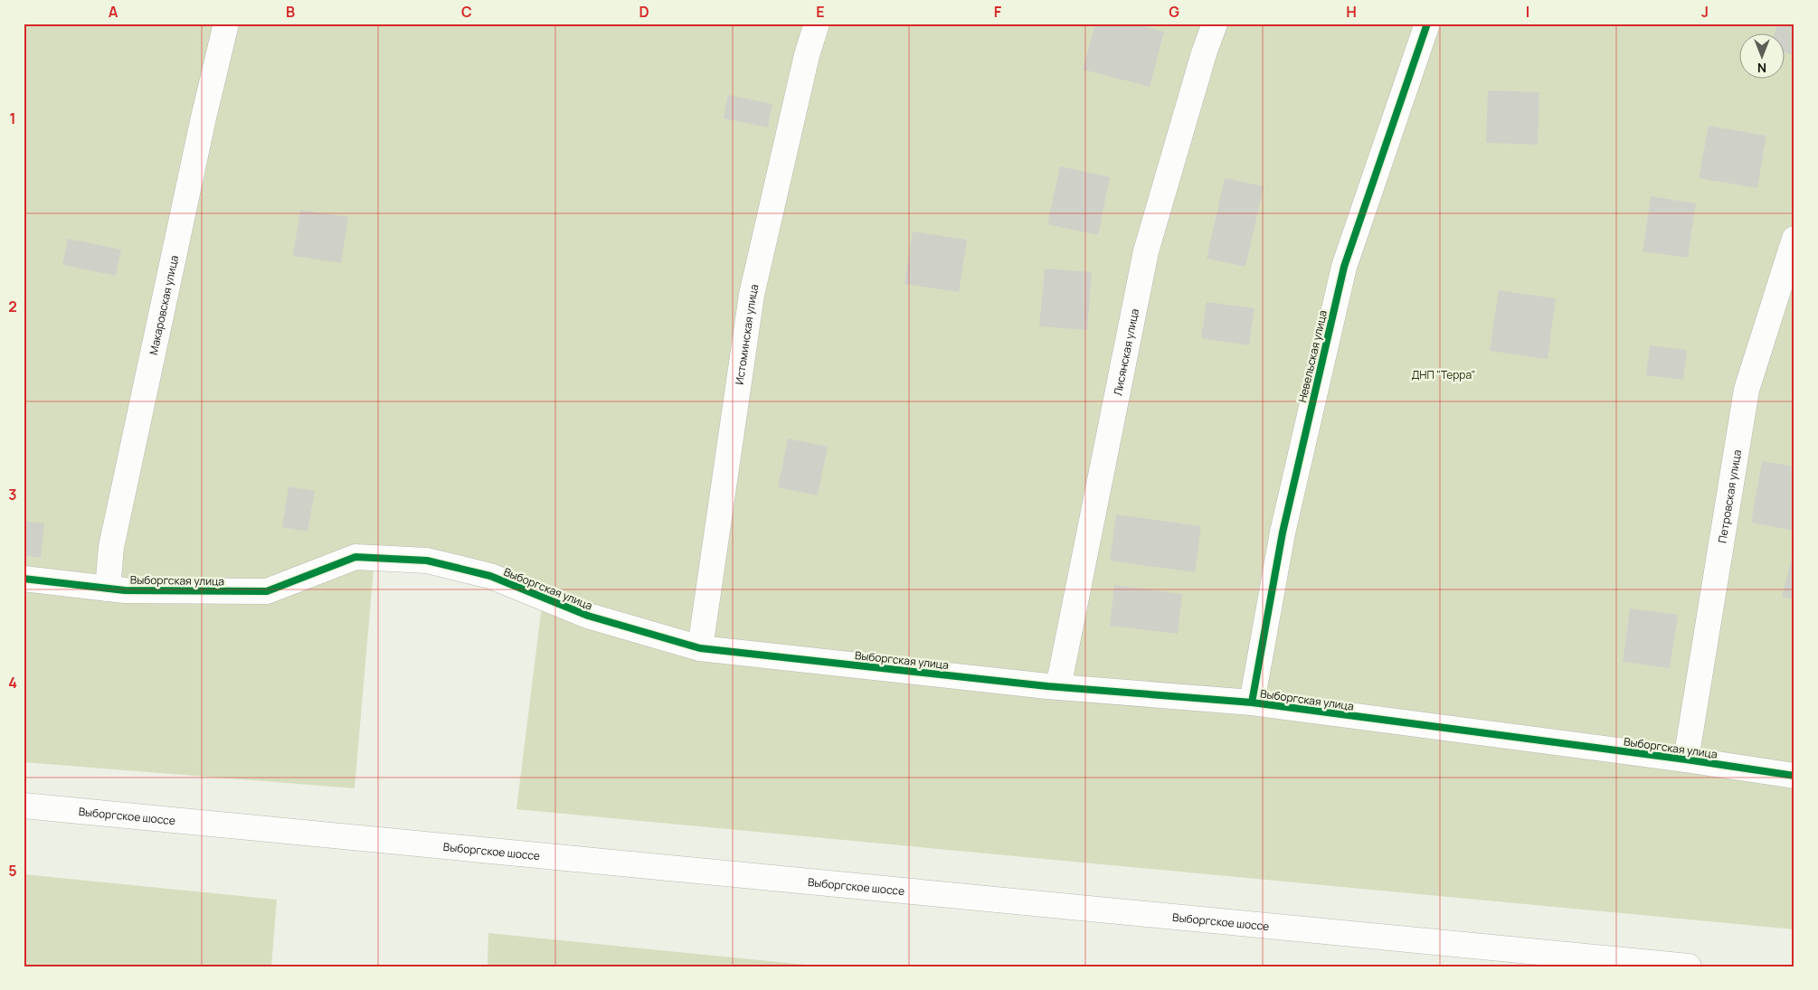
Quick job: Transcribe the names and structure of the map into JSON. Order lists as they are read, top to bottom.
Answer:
{
  "streets": {
    "street": [
      "Макаровская улица",
      "Истоминская улица",
      "Лисянская улица",
      "Невельская улица",
      "Петровская улица",
      "Выборгская улица",
      "Выборгское шоссе"
    ]
  },
  "crossings": [
    ["Макаровская улица", "Выборгская улица"],
    ["Истоминская улица", "Выборгская улица"],
    ["Лисянская улица", "Выборгская улица"],
    ["Невельская улица", "Выборгская улица"],
    ["Петровская улица", "Выборгская улица"]
  ],
  "parks": ["ДНП \"Терра\""],
  "north": "bottom",
  "grid": {
    "columns": [
      "A",
      "B",
      "C",
      "D",
      "E",
      "F",
      "G",
      "H",
      "I",
      "J"
    ],
    "rows": [
      "1",
      "2",
      "3",
      "4",
      "5"
    ]
  }
}
